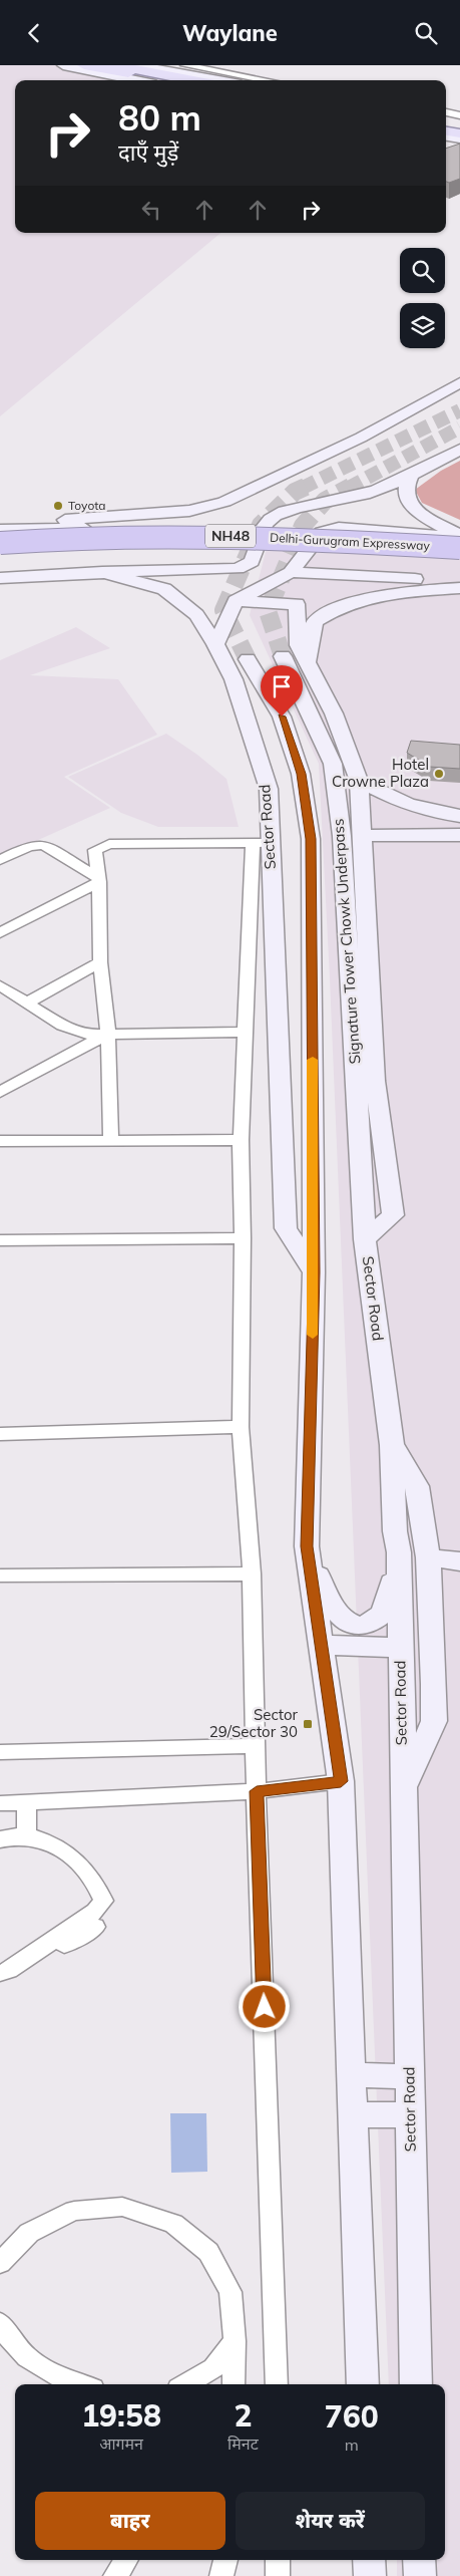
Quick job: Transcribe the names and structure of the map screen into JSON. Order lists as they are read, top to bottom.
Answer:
{
  "streets": {
    "highway": ["NH48", "Delhi-Gurugram Expressway"],
    "main road": ["Sector Road", "Signature Tower Chowk Underpass"]
  },
  "crossings": [
    ["Sector Road", "Signature Tower Chowk Underpass"]
  ],
  "places": {
    "other": ["Toyota", "Hotel Crowne Plaza"],
    "transit": ["Sector 29/Sector 30"]
  },
  "page": {
    "header": "Waylane",
    "turn": ["80 m", "दाएँ मुड़ें"],
    "eta": [
      "19:58",
      "आगमन",
      "2",
      "मिनट",
      "760",
      "m"
    ],
    "buttons": ["बाहर", "शेयर करें"]
  }
}
